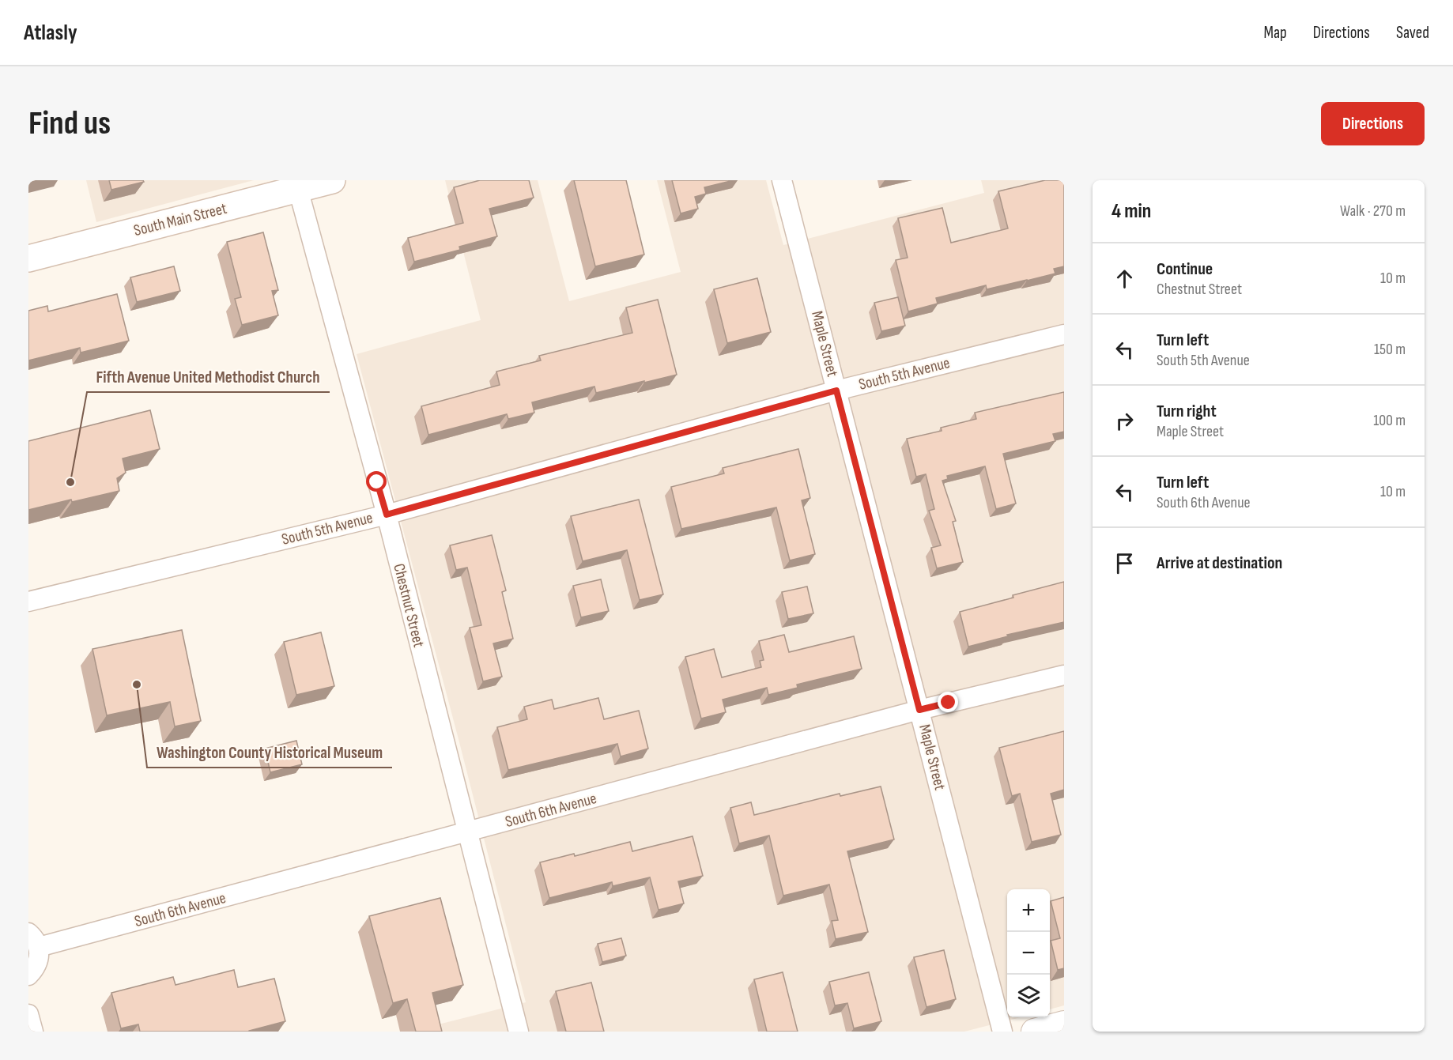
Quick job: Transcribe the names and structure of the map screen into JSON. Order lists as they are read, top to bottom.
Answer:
{
  "streets": {
    "main road": ["South Main Street"],
    "street": [
      "Maple Street",
      "South 5th Avenue",
      "Chestnut Street",
      "South 6th Avenue"
    ]
  },
  "crossings": [
    ["South Main Street", "Chestnut Street"],
    ["Maple Street", "South 5th Avenue"],
    ["Maple Street", "South 6th Avenue"],
    ["South 5th Avenue", "Chestnut Street"],
    ["Chestnut Street", "South 6th Avenue"]
  ],
  "places": ["Fifth Avenue United Methodist Church", "Washington County Historical Museum"],
  "page": {
    "header": "Atlasly",
    "nav": ["Map", "Directions", "Saved"],
    "buttons": "Directions",
    "title": "Find us",
    "heading": ["4 min", "Walk · 270 m"],
    "list": [
      ["Continue", "Chestnut Street", "10 m"],
      ["Turn left", "South 5th Avenue", "150 m"],
      ["Turn right", "Maple Street", "100 m"],
      ["Turn left", "South 6th Avenue", "10 m"],
      "Arrive at destination"
    ],
    "map_buttons": ["+", "−"]
  }
}
